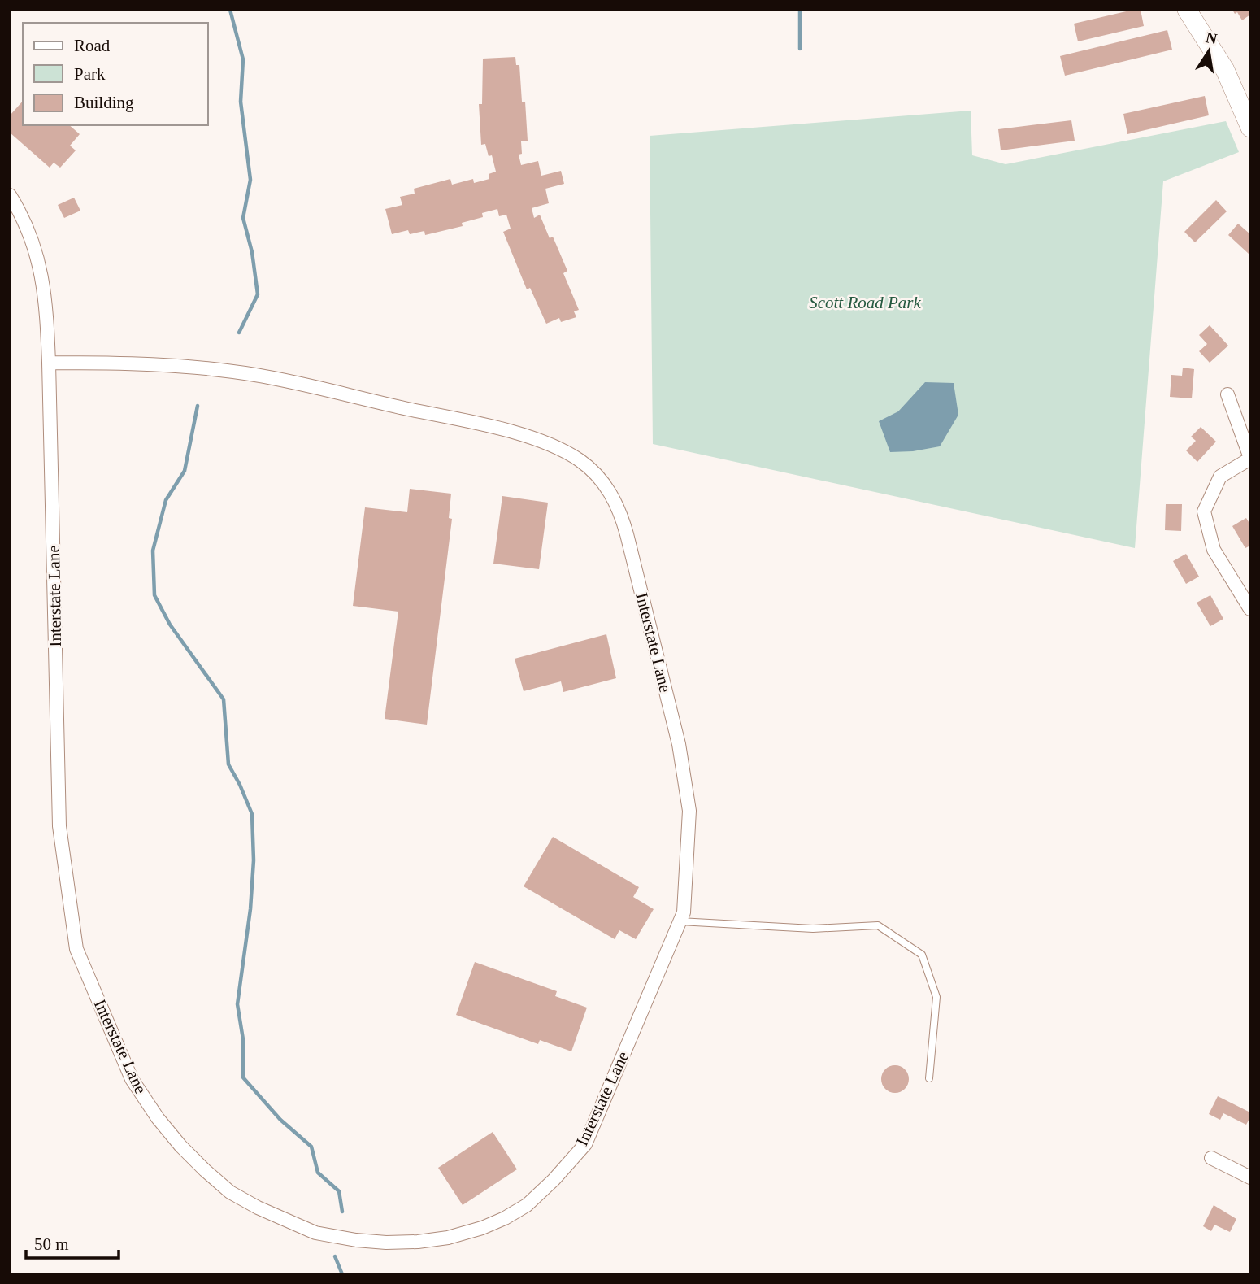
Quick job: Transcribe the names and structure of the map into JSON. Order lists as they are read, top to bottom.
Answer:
{
  "streets": {
    "street": ["Interstate Lane"]
  },
  "parks": ["Scott Road Park"],
  "legend": ["Road", "Park", "Building"],
  "scale_bar": "50 m",
  "north": "top"
}
